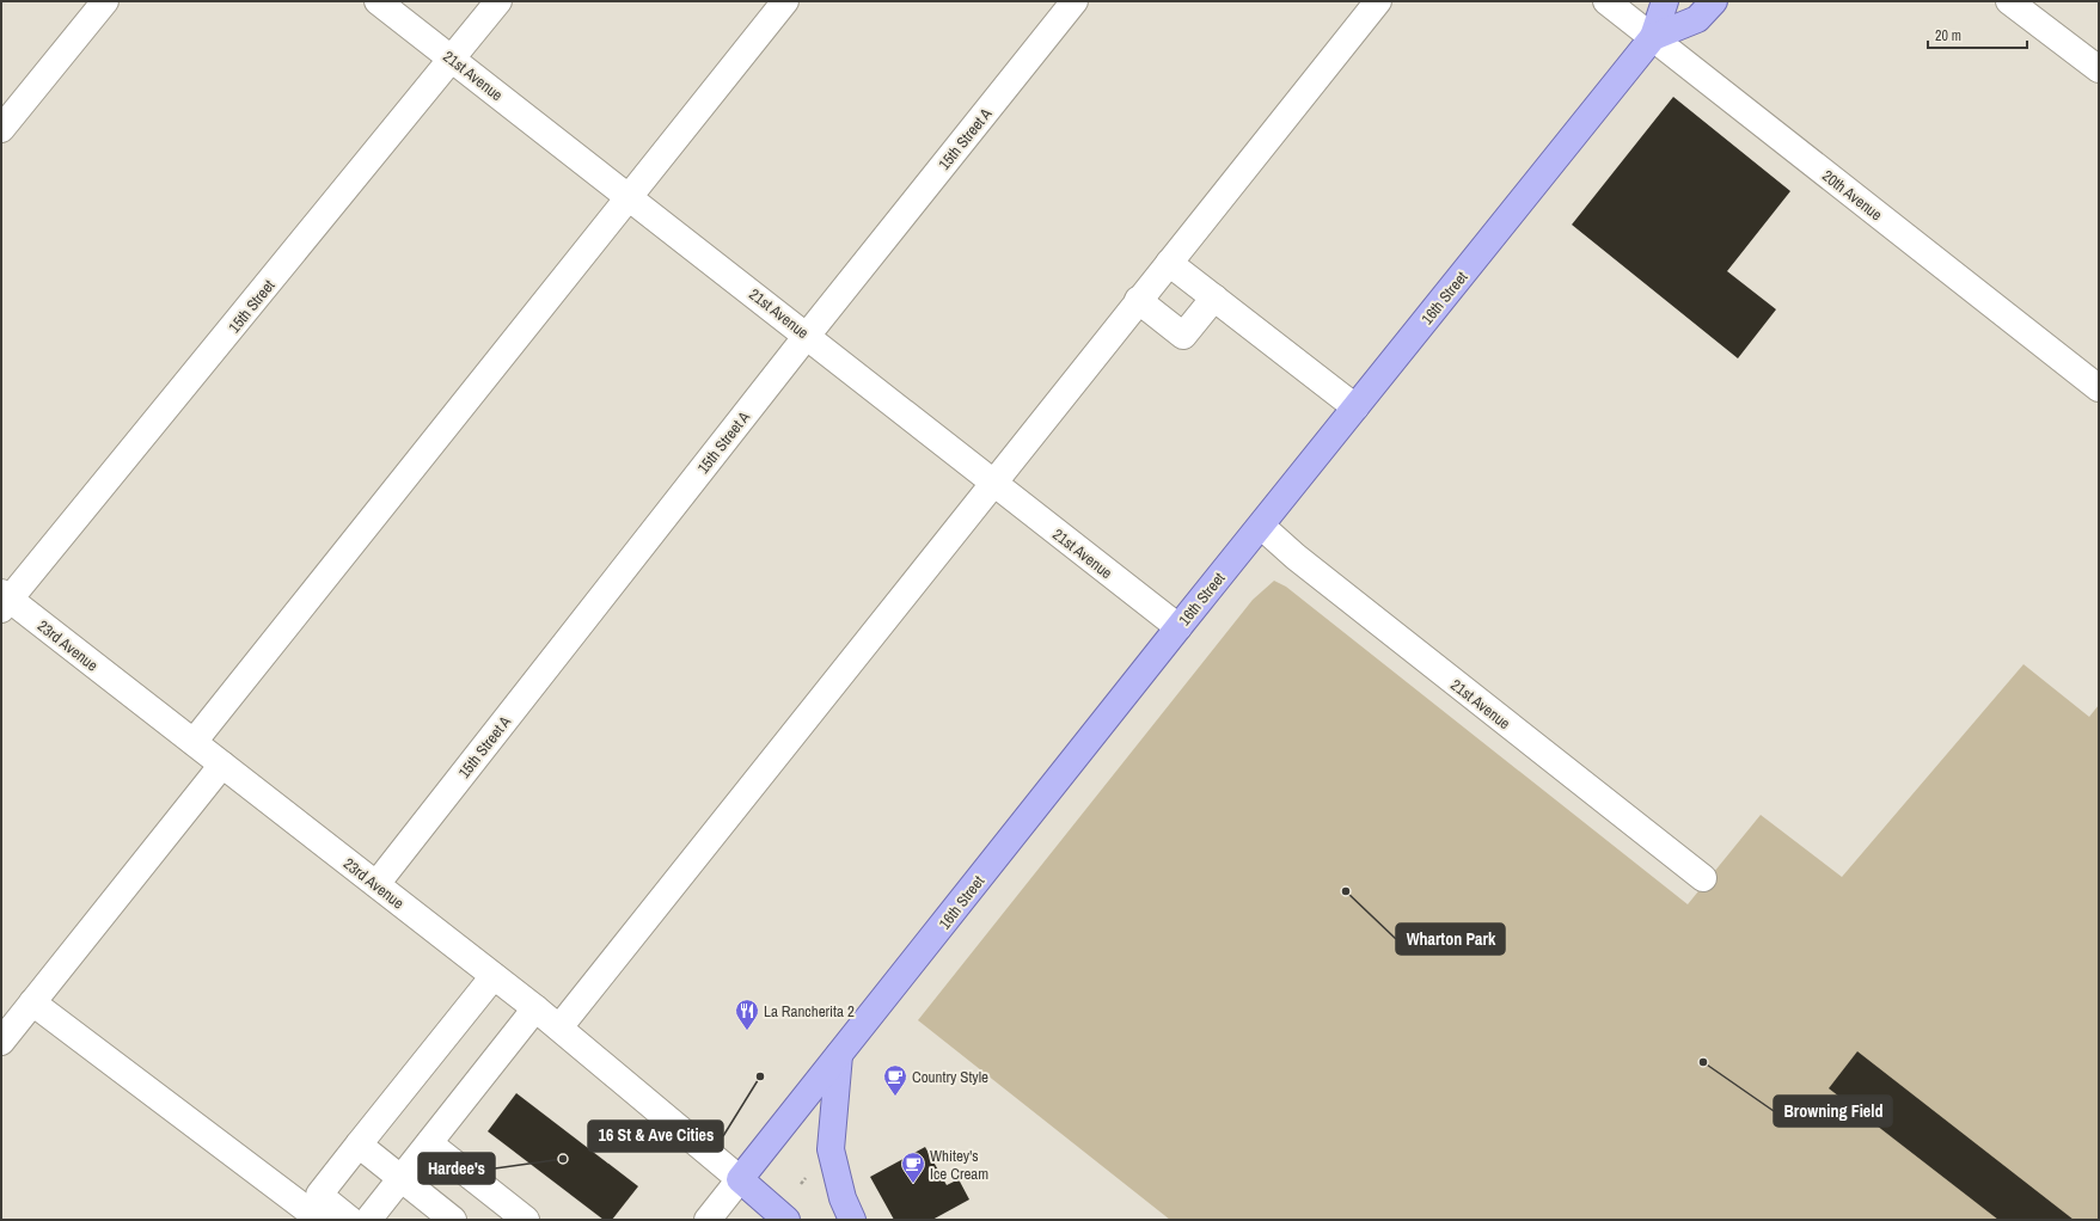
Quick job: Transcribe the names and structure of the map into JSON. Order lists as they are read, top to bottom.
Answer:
{
  "streets": {
    "main road": ["16th Street"],
    "street": [
      "21st Avenue",
      "15th Street A",
      "20th Avenue",
      "15th Street",
      "23rd Avenue"
    ]
  },
  "crossings": [
    ["21st Avenue", "15th Street A"],
    ["21st Avenue", "16th Street"],
    ["21st Avenue", "15th Street"],
    ["15th Street A", "23rd Avenue"],
    ["20th Avenue", "16th Street"],
    ["16th Street", "23rd Avenue"],
    ["15th Street", "23rd Avenue"]
  ],
  "places": {
    "other": [
      "Wharton Park",
      "Browning Field",
      "16 St & Ave Cities",
      "Hardee's"
    ],
    "restaurant": ["La Rancherita 2"],
    "cafe": ["Country Style", "Whitey's Ice Cream"]
  },
  "scale_bar": "20 m"
}
